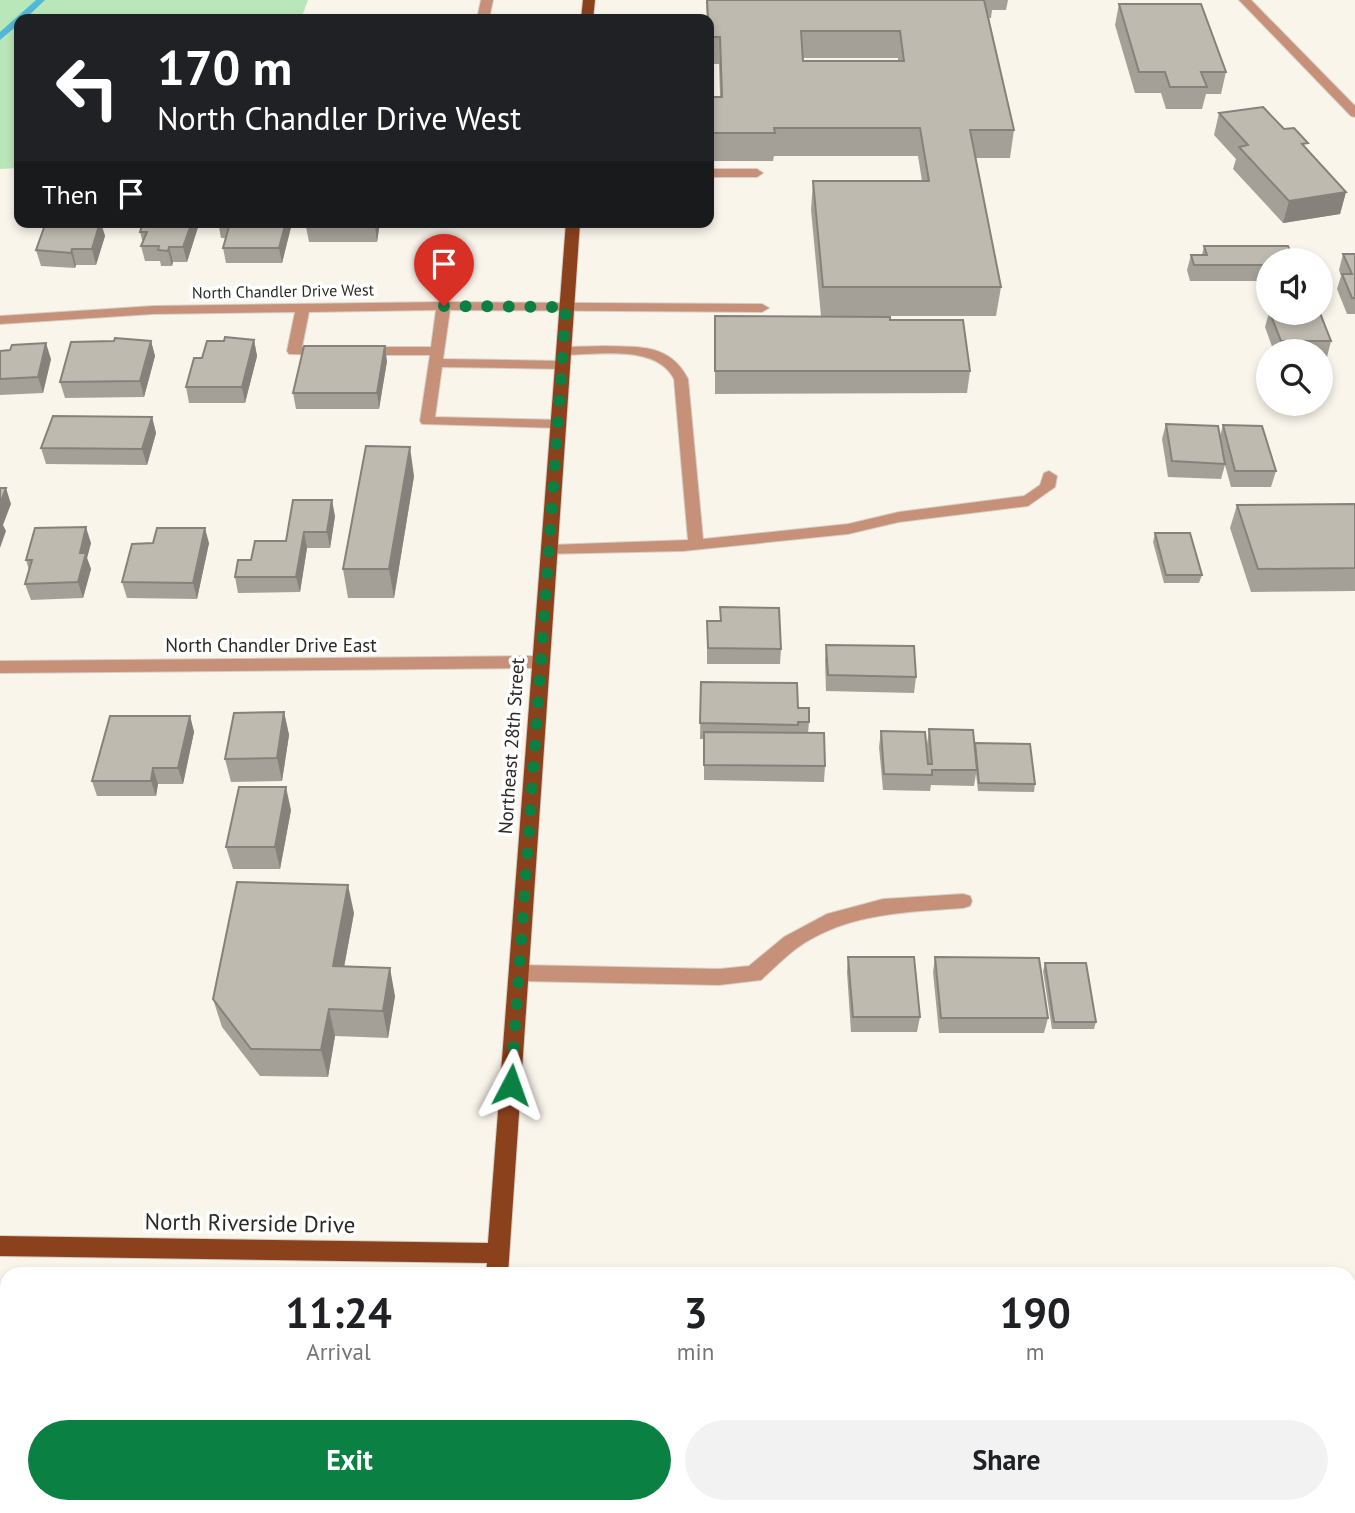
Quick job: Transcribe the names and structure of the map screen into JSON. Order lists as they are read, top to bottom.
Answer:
{
  "streets": {
    "main road": ["Northeast 28th Street", "North Riverside Drive"],
    "street": ["North Chandler Drive West", "North Chandler Drive East"]
  },
  "crossings": [
    ["North Chandler Drive West", "Northeast 28th Street"],
    ["North Chandler Drive East", "Northeast 28th Street"],
    ["Northeast 28th Street", "North Riverside Drive"]
  ],
  "page": {
    "turn": ["170 m", "North Chandler Drive West"],
    "then": "Then",
    "eta": [
      "11:24",
      "Arrival",
      "3",
      "min",
      "190",
      "m"
    ],
    "buttons": ["Exit", "Share"]
  }
}
